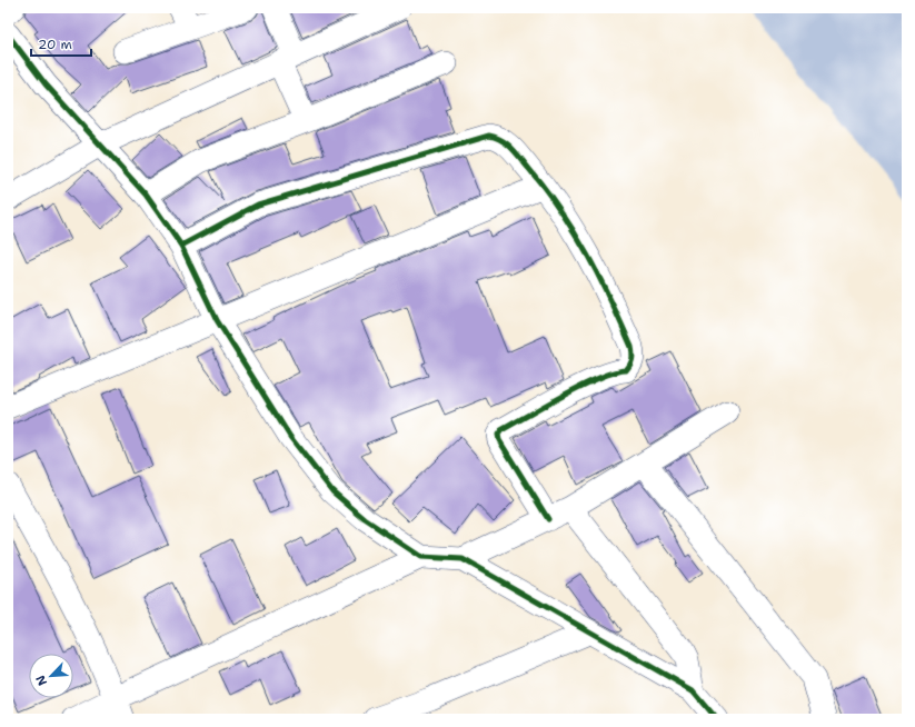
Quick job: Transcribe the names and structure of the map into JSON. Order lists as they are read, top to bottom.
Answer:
{
  "scale_bar": "20 m",
  "north": "bottom left"
}
